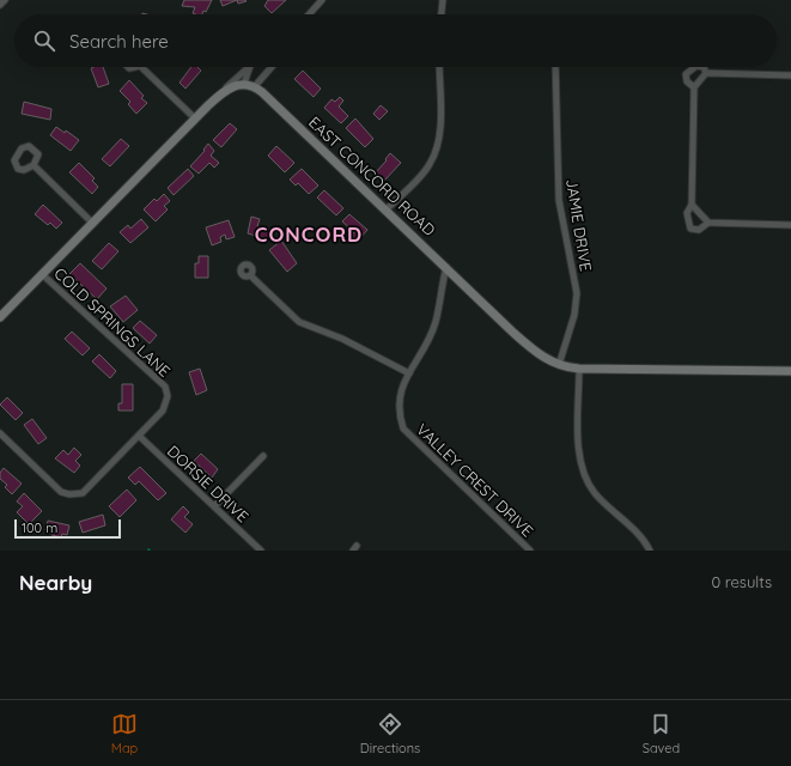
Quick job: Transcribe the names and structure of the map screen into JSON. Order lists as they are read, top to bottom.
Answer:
{
  "streets": {
    "street": [
      "EAST CONCORD ROAD",
      "JAMIE DRIVE",
      "COLD SPRINGS LANE",
      "VALLEY CREST DRIVE",
      "DORSIE DRIVE"
    ]
  },
  "crossings": [
    ["EAST CONCORD ROAD", "JAMIE DRIVE"],
    ["EAST CONCORD ROAD", "VALLEY CREST DRIVE"],
    ["COLD SPRINGS LANE", "DORSIE DRIVE"]
  ],
  "districts": ["CONCORD"],
  "scale_bar": "100 m",
  "page": {
    "search": "Search here",
    "scale": "100 m",
    "heading": ["Nearby", "0 results"],
    "nav": ["Map", "Directions", "Saved"]
  }
}
